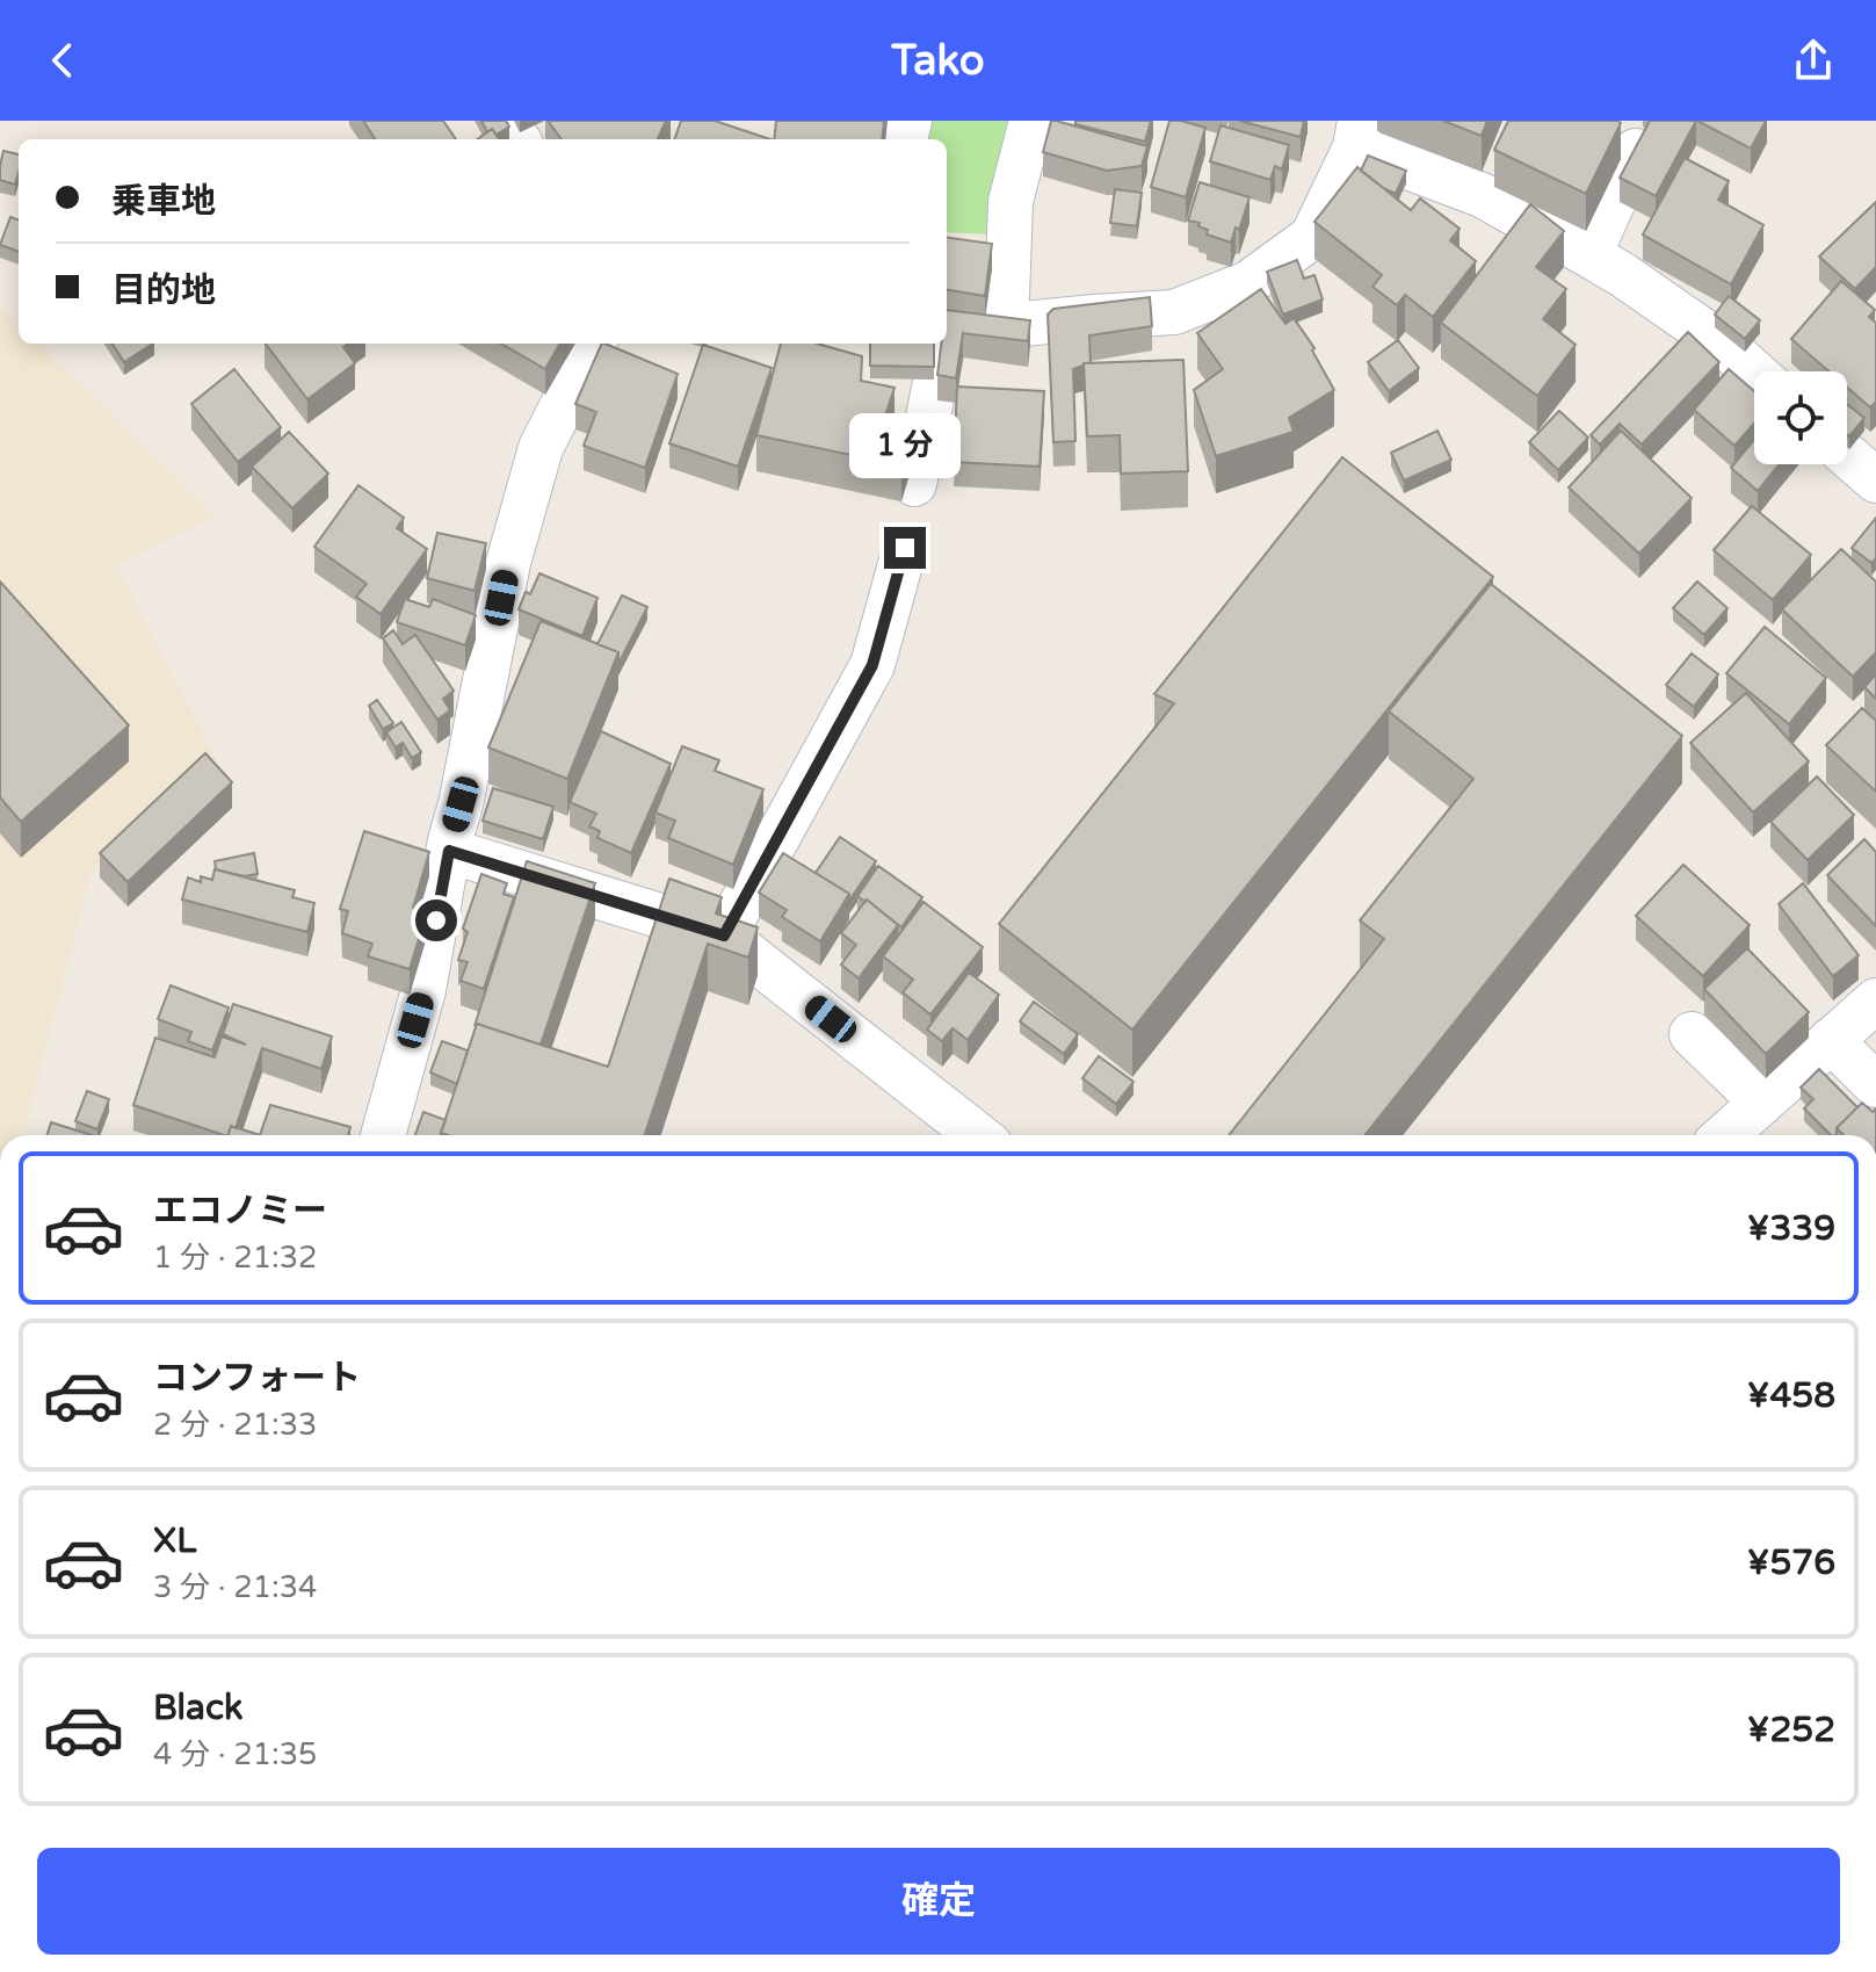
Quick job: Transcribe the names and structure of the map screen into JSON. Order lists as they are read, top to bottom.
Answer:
{
  "page": {
    "header": "Tako",
    "banner": ["乗車地", "目的地"],
    "bubble": "1 分",
    "list": [
      {
        "name": "エコノミー",
        "note": "1 分 · 21:32",
        "value": "¥339"
      },
      {
        "name": "コンフォート",
        "note": "2 分 · 21:33",
        "value": "¥458"
      },
      {
        "name": "XL",
        "note": "3 分 · 21:34",
        "value": "¥576"
      },
      {
        "name": "Black",
        "note": "4 分 · 21:35",
        "value": "¥252"
      }
    ],
    "buttons": "確定"
  }
}
